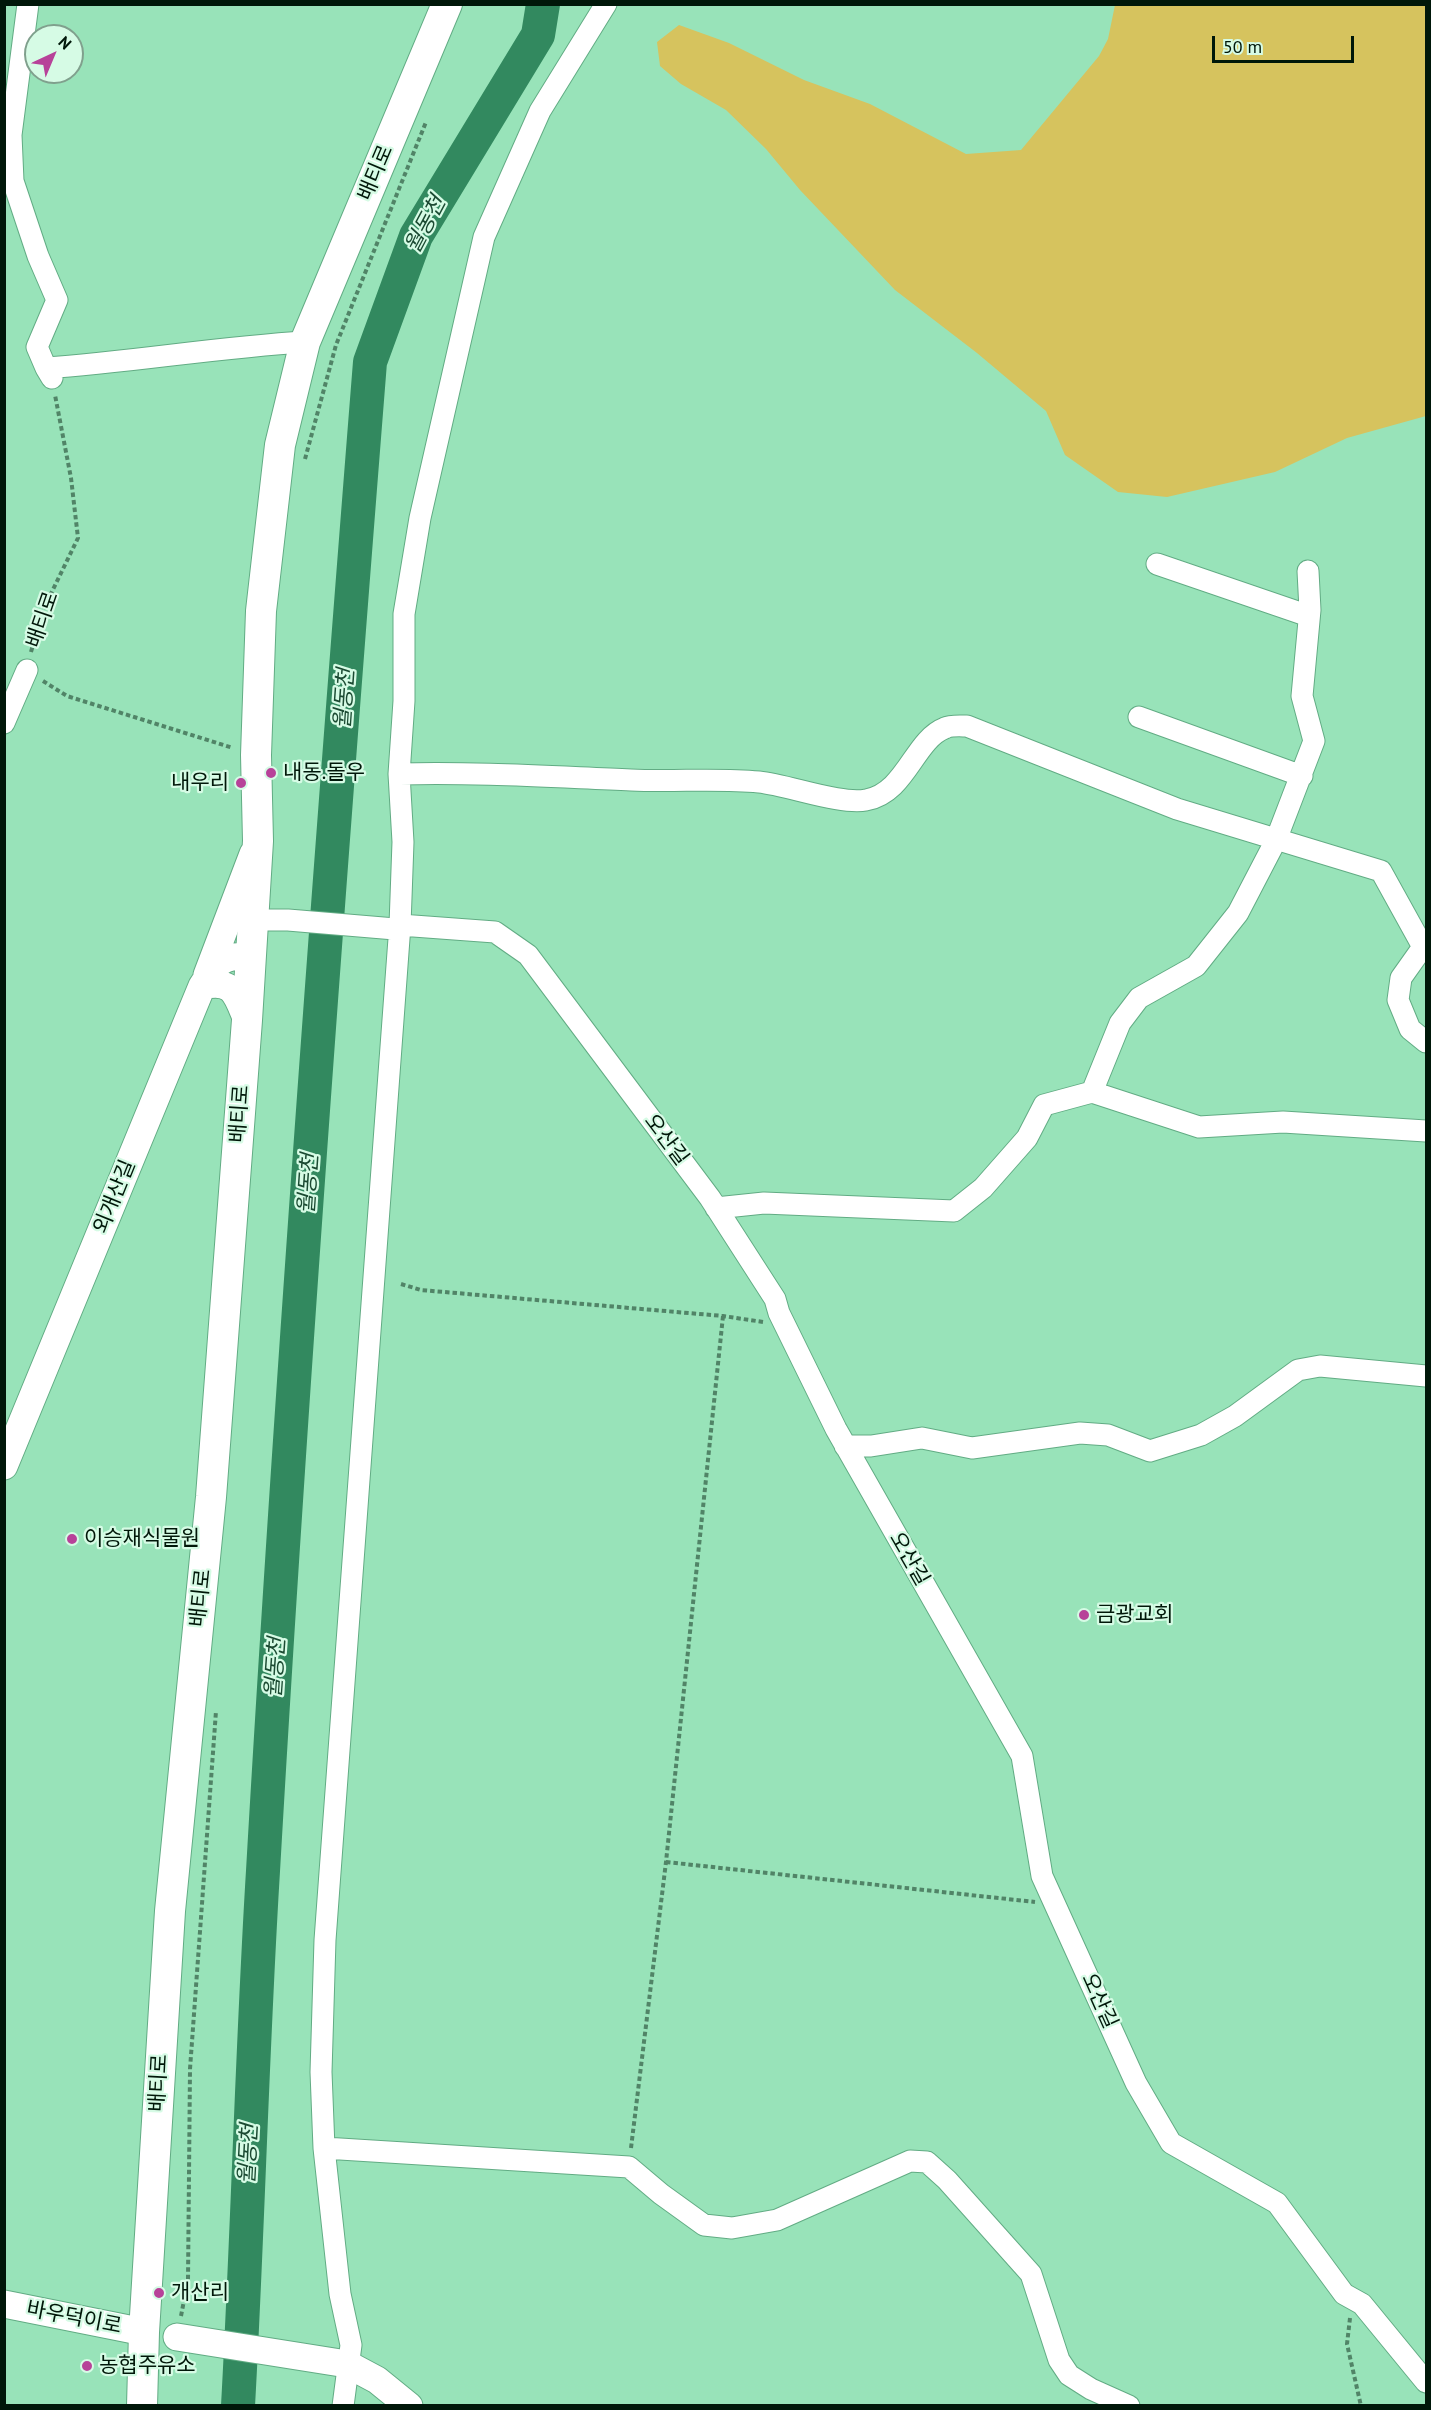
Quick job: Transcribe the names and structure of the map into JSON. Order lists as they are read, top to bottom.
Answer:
{
  "streets": {
    "main road": ["배티로"],
    "street": ["오산길", "외개산길", "바우덕이로"]
  },
  "crossings": [
    ["배티로", "오산길"],
    ["배티로", "외개산길"],
    ["배티로", "바우덕이로"]
  ],
  "water": ["월동천"],
  "places": [
    "내동.돌우",
    "내우리",
    "이승재식물원",
    "금광교회",
    "개산리",
    "농협주유소"
  ],
  "scale_bar": "50 m",
  "north": "top right"
}
